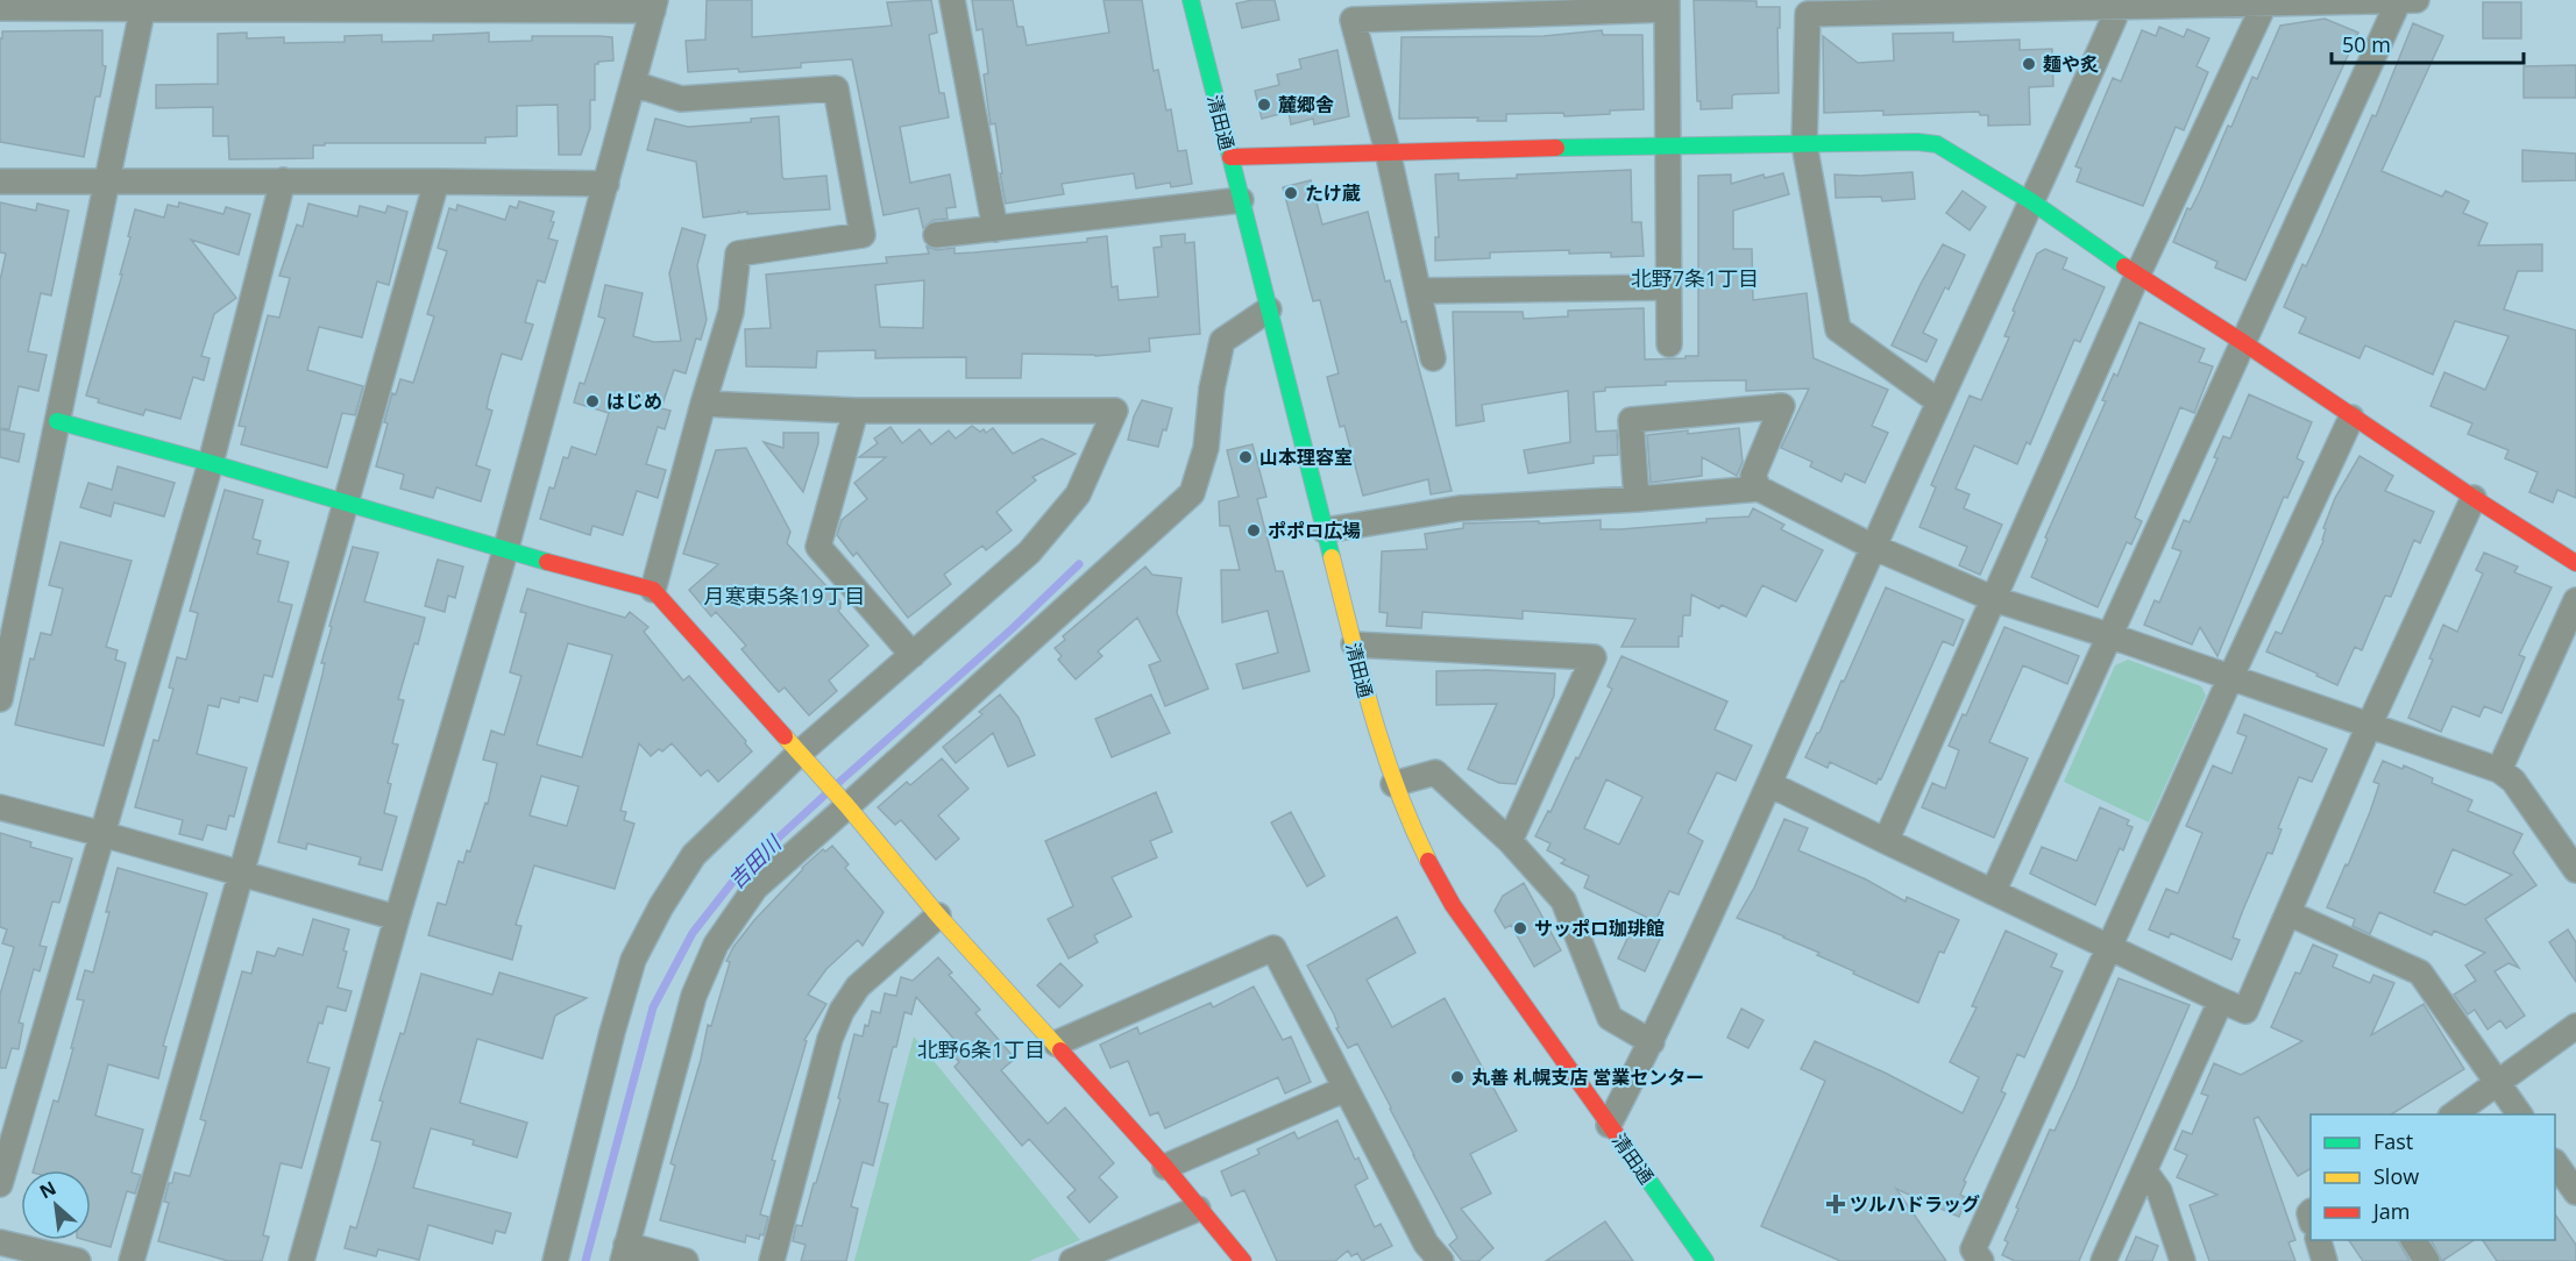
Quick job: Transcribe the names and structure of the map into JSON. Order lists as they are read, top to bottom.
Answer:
{
  "streets": {
    "street": ["清田通"]
  },
  "districts": ["北野7条1丁目", "月寒東5条19丁目", "北野6条1丁目"],
  "water": ["吉田川"],
  "places": {
    "other": [
      "麺や炙",
      "麓郷舎",
      "たけ蔵",
      "はじめ",
      "山本理容室",
      "ポポロ広場",
      "サッポロ珈琲館",
      "丸善 札幌支店 営業センター"
    ],
    "health": ["ツルハドラッグ"]
  },
  "legend": ["Fast", "Slow", "Jam"],
  "scale_bar": "50 m",
  "north": "top left"
}
